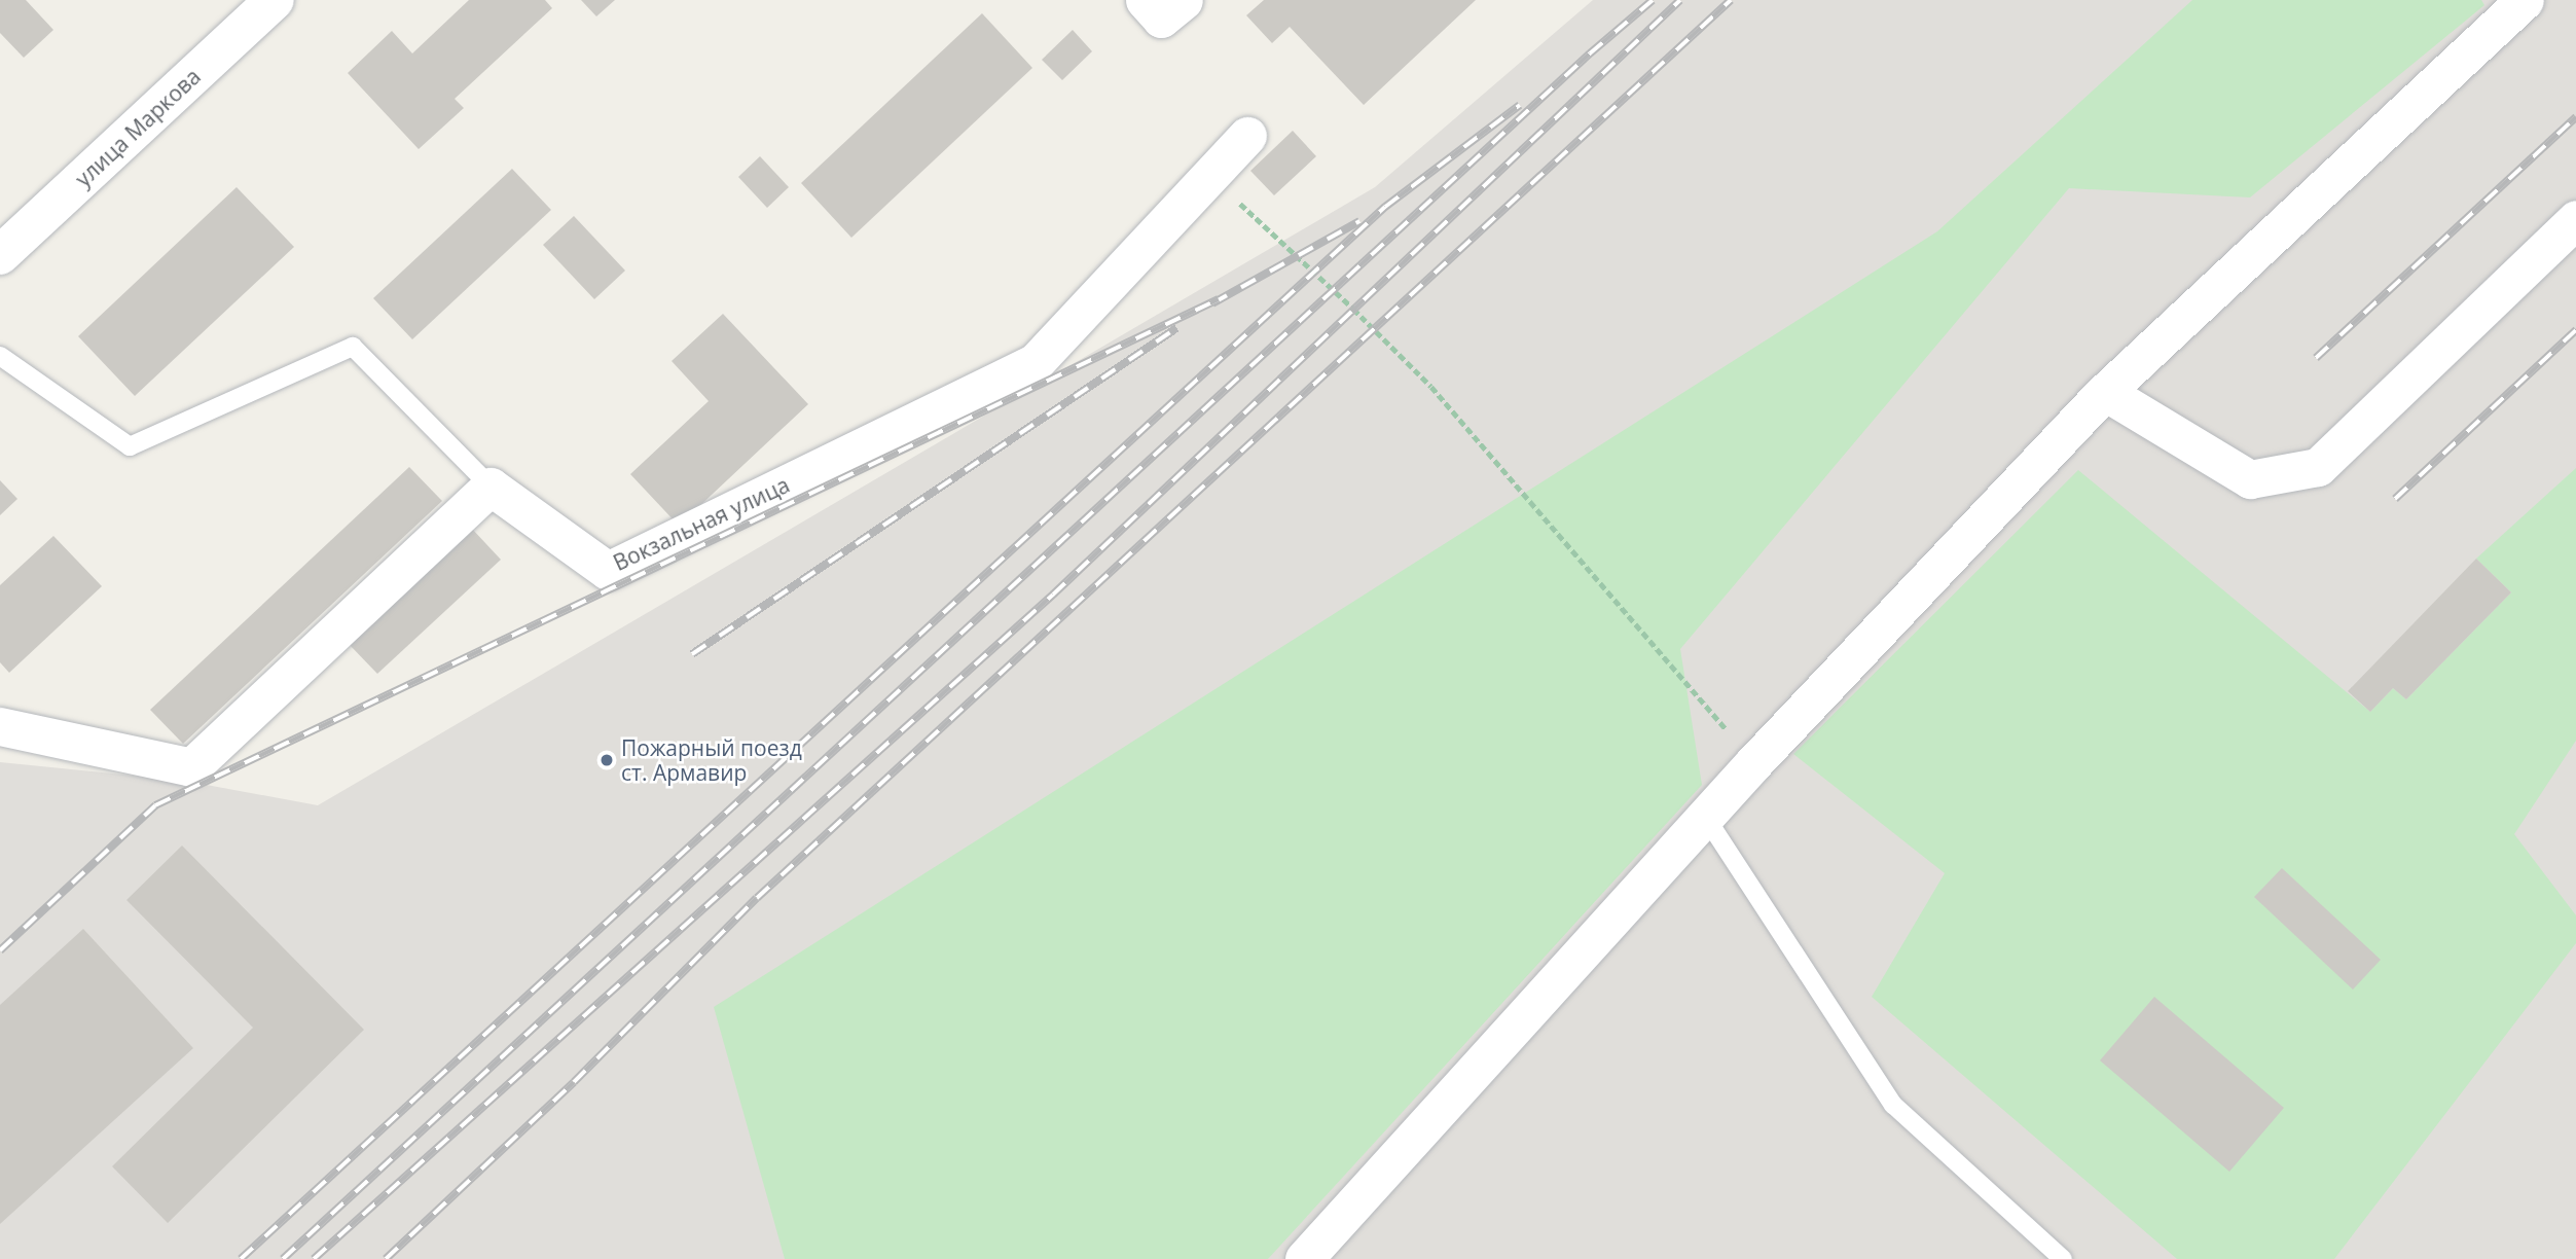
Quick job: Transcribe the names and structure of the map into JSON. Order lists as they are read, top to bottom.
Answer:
{
  "streets": {
    "main road": ["улица Маркова"],
    "street": ["Вокзальная улица"]
  },
  "places": ["Пожарный поезд ст. Армавир"]
}
